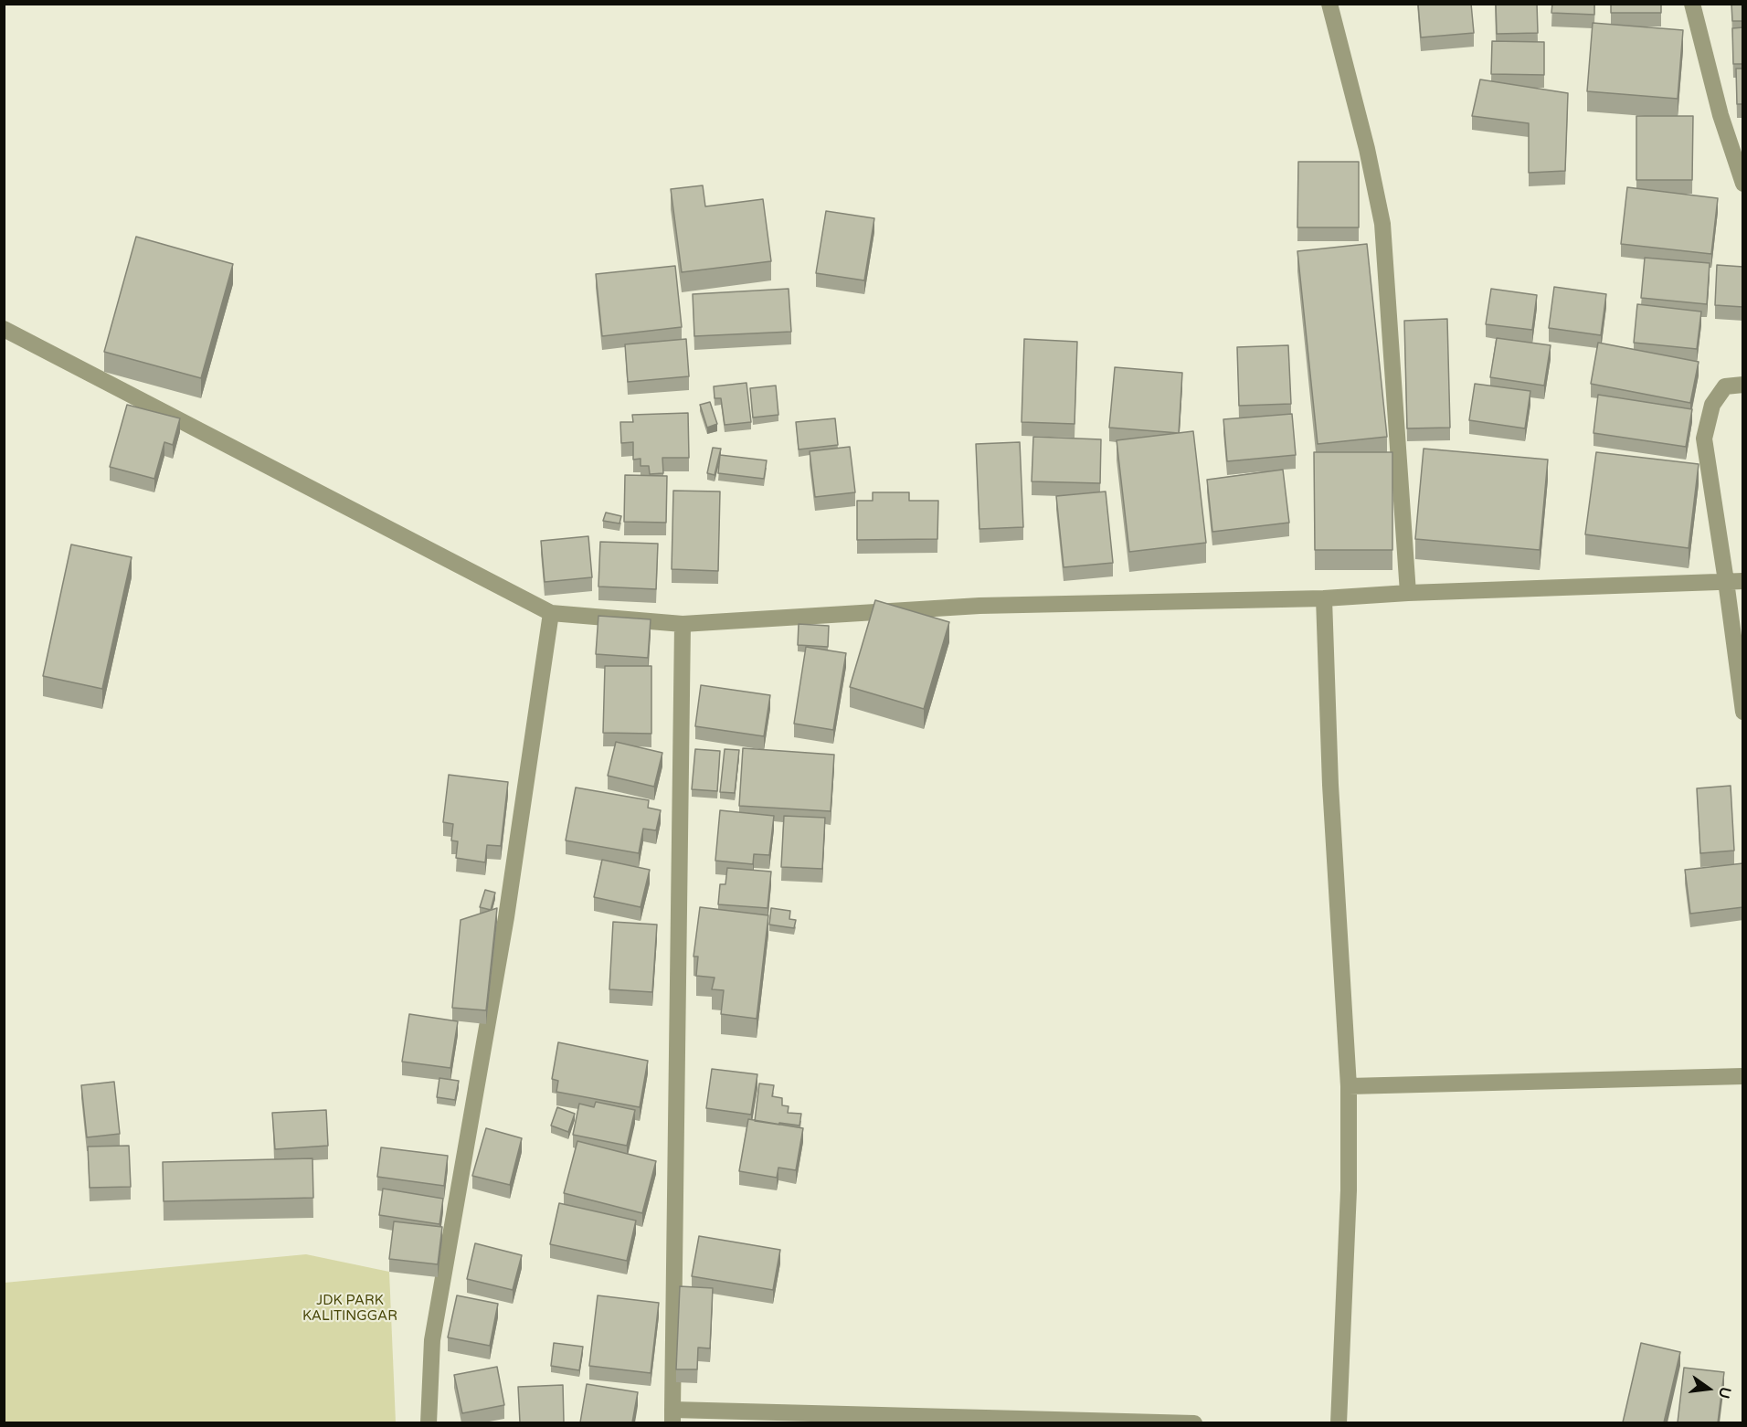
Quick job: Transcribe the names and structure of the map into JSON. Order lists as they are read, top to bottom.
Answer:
{
  "parks": ["JDK PARK KALITINGGAR"],
  "north": "right"
}
